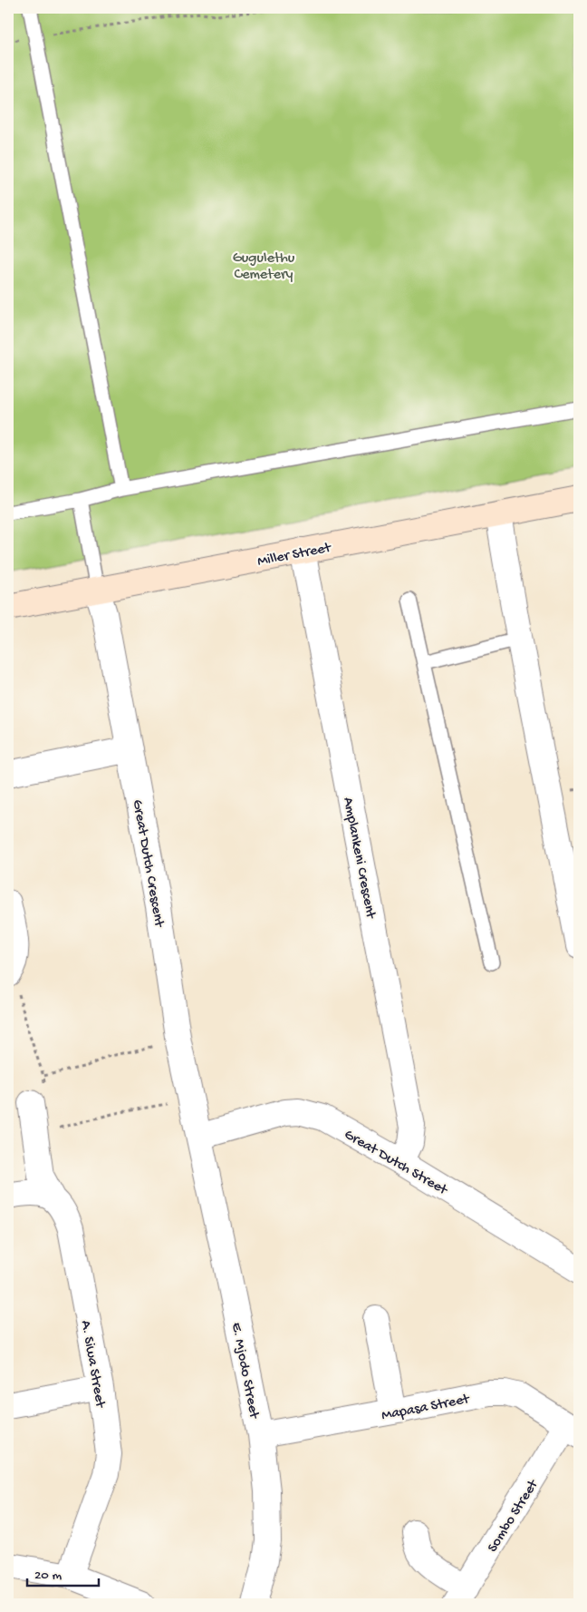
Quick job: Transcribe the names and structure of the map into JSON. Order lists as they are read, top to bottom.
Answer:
{
  "streets": {
    "street": [
      "Miller Street",
      "Amplankeni Crescent",
      "Great Dutch Crescent",
      "Great Dutch Street",
      "A. Siwa Street",
      "E. Mjodo Street",
      "Mapasa Street",
      "Sombo Street"
    ]
  },
  "crossings": [
    ["Miller Street", "Amplankeni Crescent"],
    ["Miller Street", "Great Dutch Crescent"],
    ["Amplankeni Crescent", "Great Dutch Street"],
    ["Great Dutch Crescent", "Great Dutch Street"],
    ["Great Dutch Crescent", "E. Mjodo Street"],
    ["Great Dutch Street", "E. Mjodo Street"],
    ["E. Mjodo Street", "Mapasa Street"],
    ["Mapasa Street", "Sombo Street"]
  ],
  "parks": ["Gugulethu Cemetery"],
  "scale_bar": "20 m"
}
